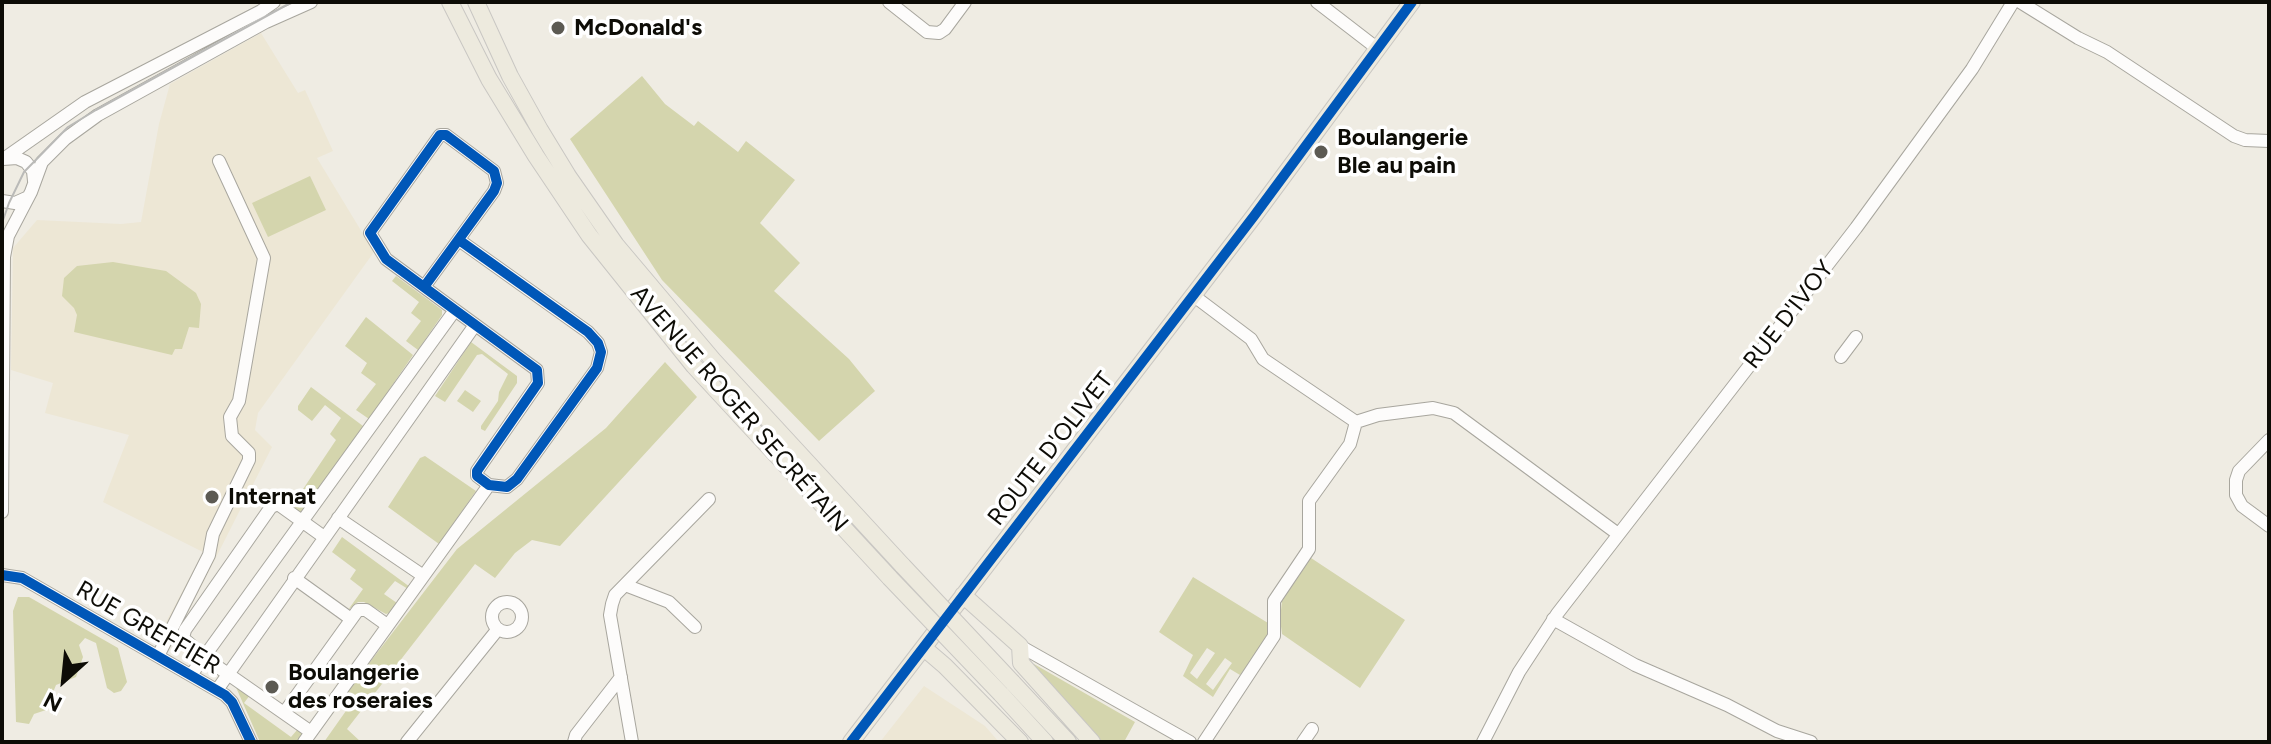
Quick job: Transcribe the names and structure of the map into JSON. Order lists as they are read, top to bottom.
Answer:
{
  "streets": {
    "main road": ["AVENUE ROGER SECRÉTAIN", "ROUTE D'OLIVET"],
    "street": ["RUE D'IVOY", "RUE GREFFIER"]
  },
  "places": [
    "McDonald's",
    "Boulangerie Ble au pain",
    "Internat",
    "Boulangerie des roseraies"
  ],
  "north": "bottom left"
}
